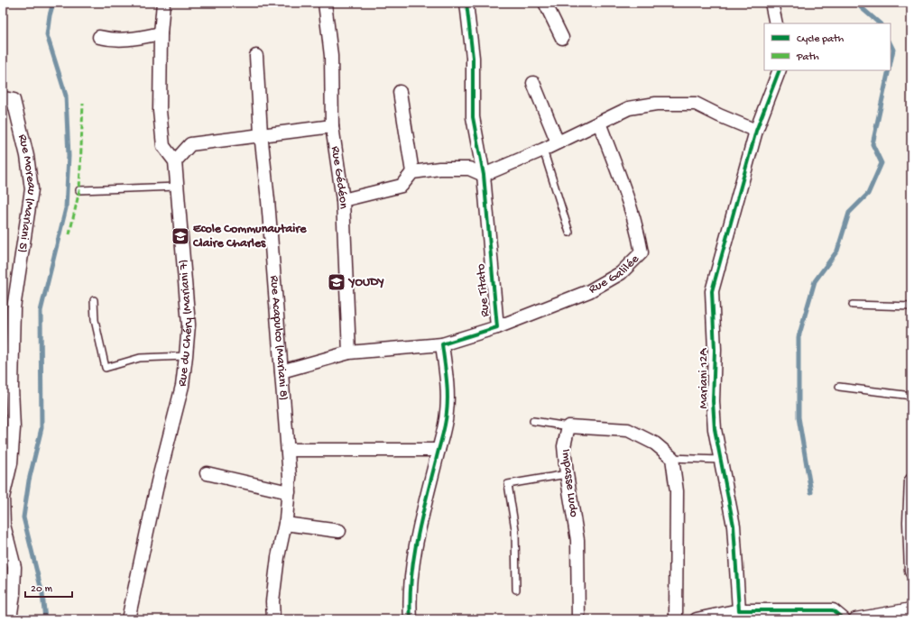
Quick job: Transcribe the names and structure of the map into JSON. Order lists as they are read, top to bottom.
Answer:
{
  "streets": {
    "street": [
      "Rue Gédéon",
      "Rue Moreau (Mariani 5)",
      "Rue Galilée",
      "Rue Titato",
      "Rue du Chéry (Mariani 7)",
      "Rue Acapulco (Mariani 8)",
      "Mariani 12A",
      "Impasse Ludo"
    ]
  },
  "crossings": [
    ["Rue Gédéon", "Rue Titato"],
    ["Rue Galilée", "Rue Titato"],
    ["Rue Titato", "Rue Acapulco (Mariani 8)"]
  ],
  "places": {
    "school or university": ["Ecole Communautaire Claire Charles", "YOUDY"]
  },
  "legend": ["Cycle path", "Path"],
  "scale_bar": "20 m"
}
